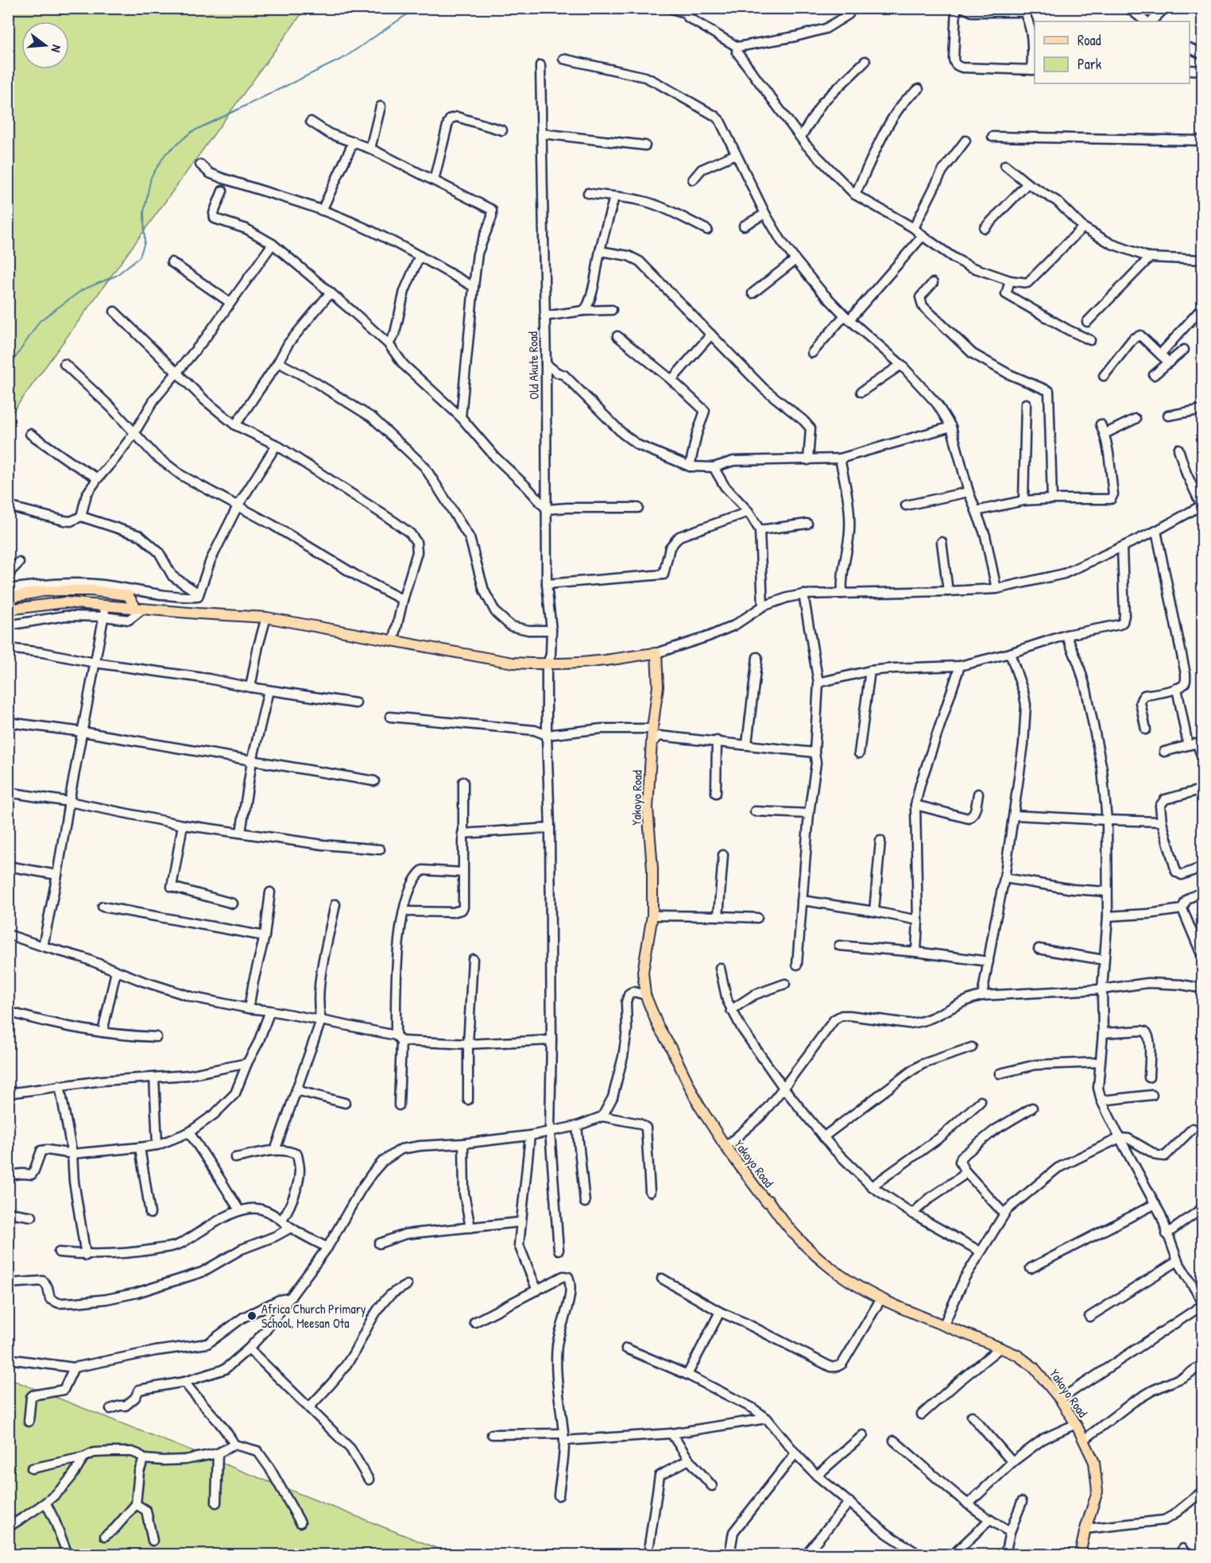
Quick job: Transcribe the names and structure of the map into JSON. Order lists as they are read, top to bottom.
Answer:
{
  "streets": {
    "main road": ["Yakoyo Road"],
    "street": ["Old Akute Road"]
  },
  "places": ["Africa Church Primary School, Meesan Ota"],
  "legend": ["Road", "Park"],
  "north": "right"
}
